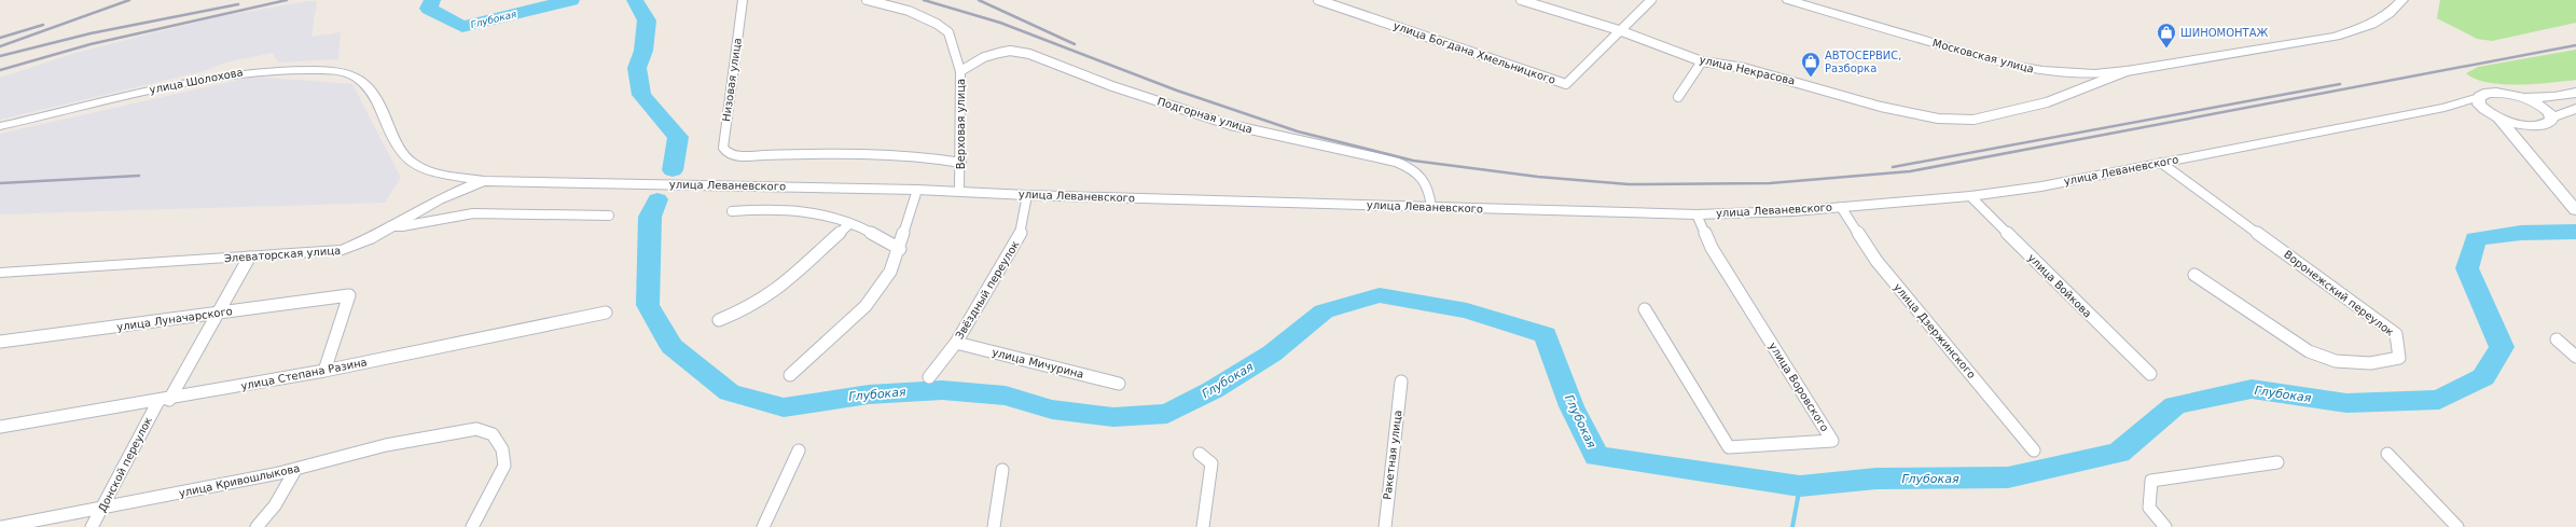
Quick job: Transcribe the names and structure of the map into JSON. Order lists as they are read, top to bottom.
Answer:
{
  "streets": {
    "main road": ["Московская улица"],
    "street": [
      "улица Богдана Хмельницкого",
      "улица Некрасова",
      "Низовая улица",
      "улица Шолохова",
      "Подгорная улица",
      "Верховая улица",
      "улица Леваневского",
      "Элеваторская улица",
      "улица Войкова",
      "Звёздный переулок",
      "Воронежский переулок",
      "улица Луначарского",
      "улица Дзержинского",
      "улица Мичурина",
      "улица Степана Разина",
      "улица Воровского",
      "Ракетная улица",
      "Донской переулок",
      "улица Кривошлыкова"
    ]
  },
  "crossings": [
    ["улица Богдана Хмельницкого", "улица Некрасова"],
    ["Московская улица", "улица Некрасова"],
    ["Низовая улица", "Верховая улица"],
    ["улица Шолохова", "улица Леваневского"],
    ["Подгорная улица", "Верховая улица"],
    ["Подгорная улица", "улица Леваневского"],
    ["Верховая улица", "улица Леваневского"],
    ["улица Леваневского", "улица Войкова"],
    ["улица Леваневского", "Звёздный переулок"],
    ["улица Леваневского", "Воронежский переулок"],
    ["улица Леваневского", "улица Дзержинского"],
    ["улица Леваневского", "улица Воровского"],
    ["Элеваторская улица", "Донской переулок"],
    ["Звёздный переулок", "улица Мичурина"],
    ["улица Луначарского", "улица Степана Разина"],
    ["улица Луначарского", "Донской переулок"],
    ["улица Степана Разина", "Донской переулок"],
    ["Донской переулок", "улица Кривошлыкова"]
  ],
  "water": ["Глубокая"],
  "places": {
    "shop": ["ШИНОМОНТАЖ", "АВТОСЕРВИС, Разборка"]
  }
}
